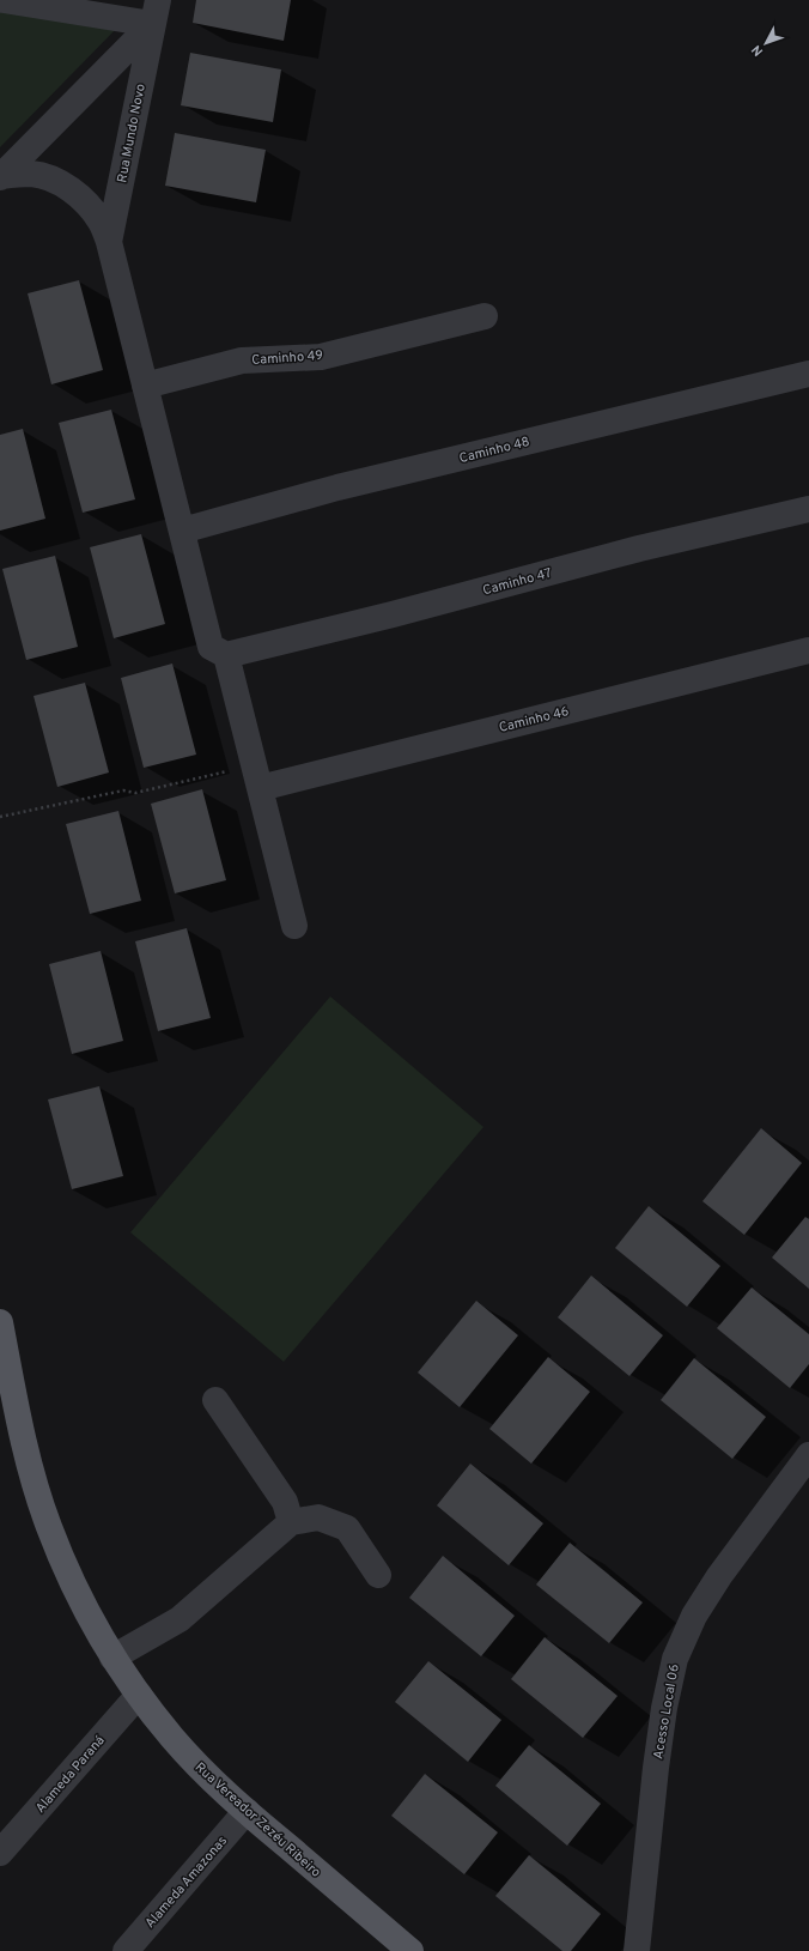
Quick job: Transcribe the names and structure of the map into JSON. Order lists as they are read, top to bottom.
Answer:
{
  "streets": {
    "main road": ["Rua Vereador Zezéu Ribeiro"],
    "street": [
      "Rua Mundo Novo",
      "Caminho 49",
      "Caminho 48",
      "Caminho 47",
      "Caminho 46",
      "Acesso Local 06",
      "Alameda Paraná",
      "Alameda Amazonas"
    ]
  },
  "crossings": [
    ["Alameda Paraná", "Rua Vereador Zezéu Ribeiro"],
    ["Rua Vereador Zezéu Ribeiro", "Alameda Amazonas"]
  ],
  "north": "bottom left"
}
